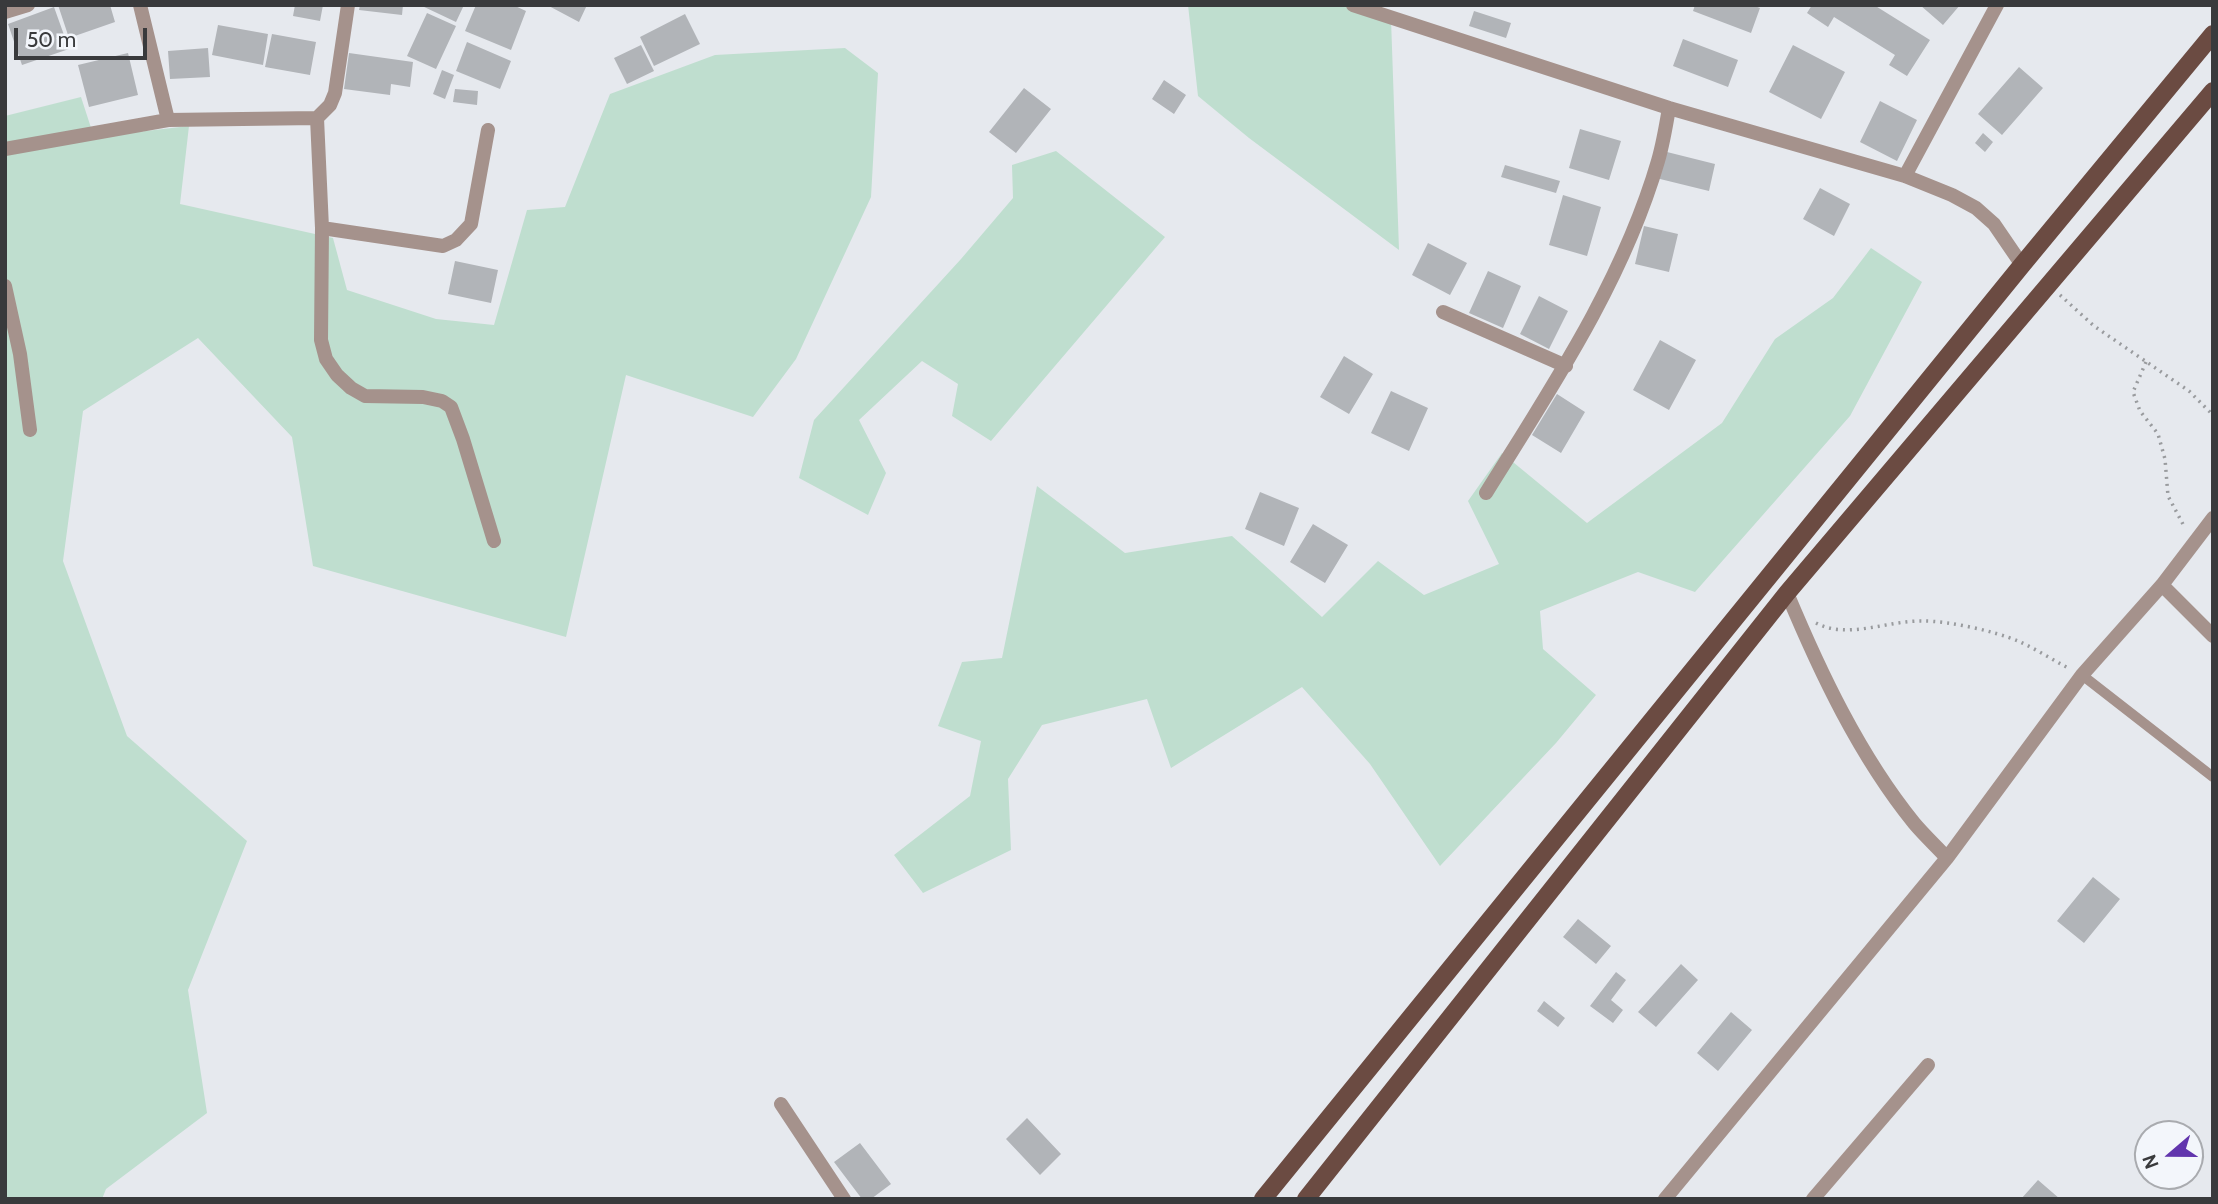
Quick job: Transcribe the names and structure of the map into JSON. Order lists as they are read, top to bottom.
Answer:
{
  "scale_bar": "50 m",
  "north": "left"
}
